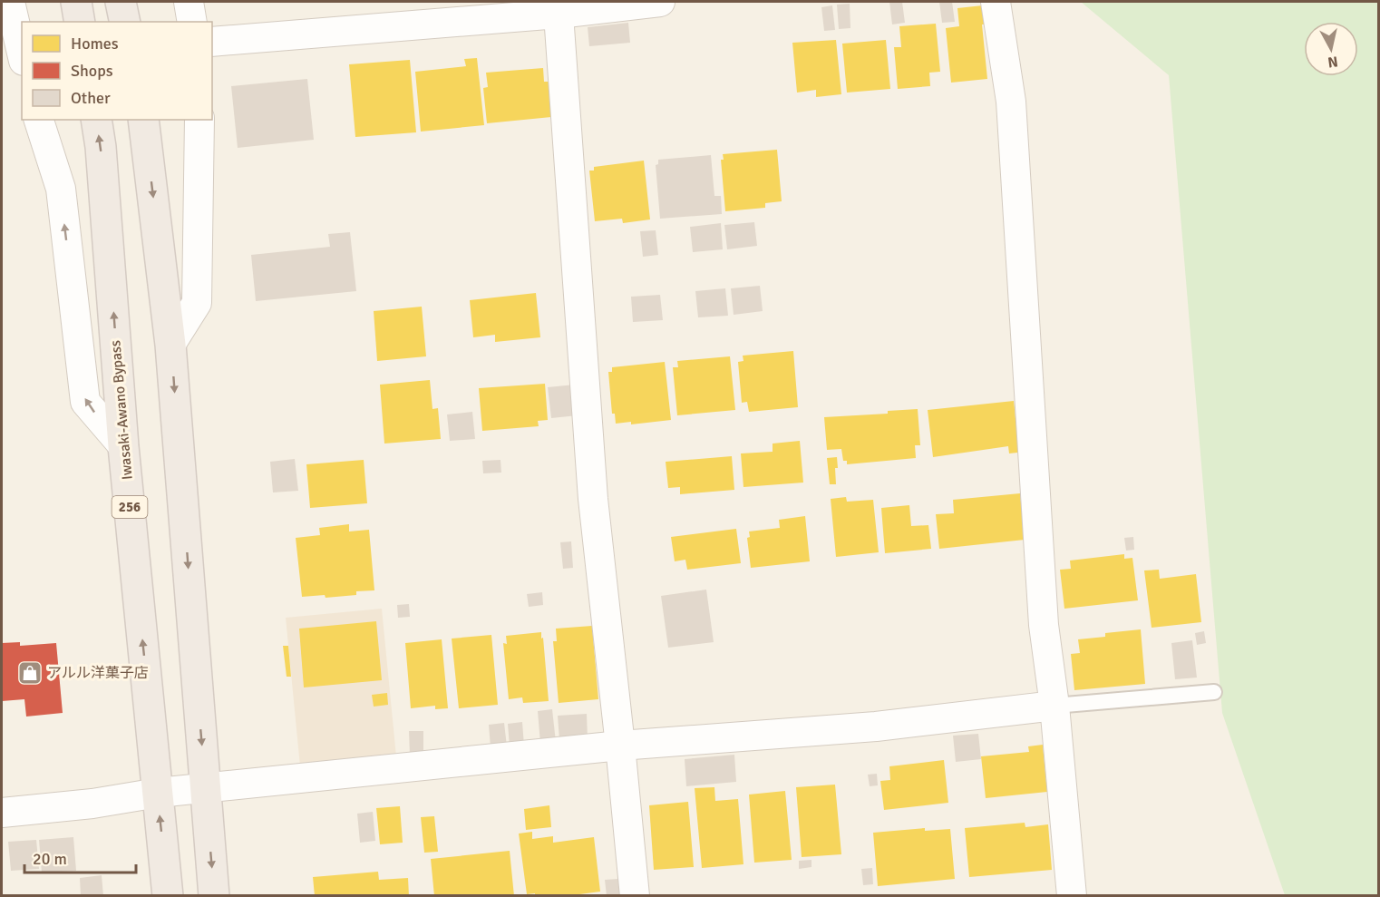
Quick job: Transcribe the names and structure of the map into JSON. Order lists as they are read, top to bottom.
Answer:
{
  "streets": {
    "highway": ["Iwasaki-Awano Bypass", "256"]
  },
  "places": {
    "shop": ["アルル洋菓子店"]
  },
  "legend": ["Homes", "Shops", "Other"],
  "scale_bar": "20 m",
  "north": "bottom"
}
